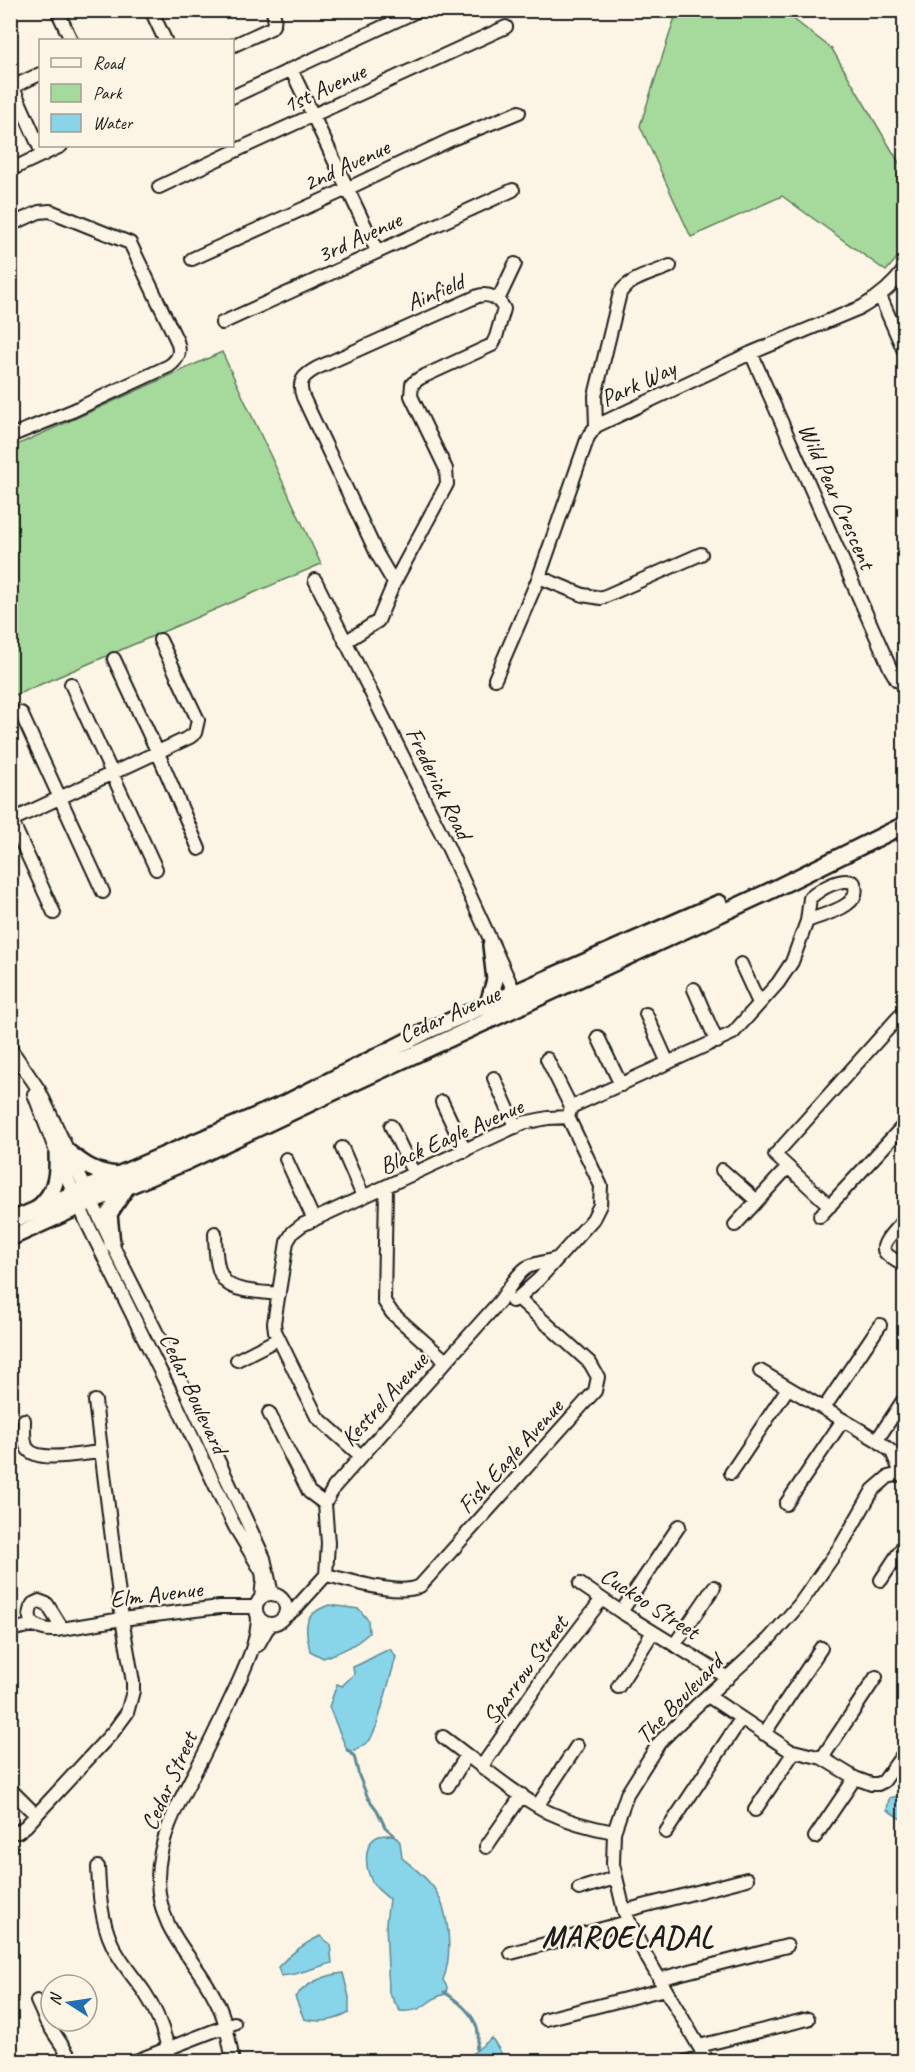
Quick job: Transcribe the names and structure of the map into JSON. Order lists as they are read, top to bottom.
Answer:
{
  "streets": {
    "main road": ["Cedar Avenue"],
    "street": [
      "1st Avenue",
      "2nd Avenue",
      "3rd Avenue",
      "Ainfield",
      "Park Way",
      "Wild Pear Crescent",
      "Frederick Road",
      "Black Eagle Avenue",
      "Cedar Boulevard",
      "Kestrel Avenue",
      "Fish Eagle Avenue",
      "Elm Avenue",
      "Cuckoo Street",
      "Sparrow Street",
      "The Boulevard",
      "Cedar Street"
    ]
  },
  "crossings": [
    ["Ainfield", "Frederick Road"],
    ["Park Way", "Wild Pear Crescent"],
    ["Frederick Road", "Cedar Avenue"],
    ["Cedar Avenue", "Cedar Boulevard"],
    ["Black Eagle Avenue", "Kestrel Avenue"],
    ["Cedar Boulevard", "Elm Avenue"],
    ["Cedar Boulevard", "Cedar Street"],
    ["Elm Avenue", "Cedar Street"],
    ["Cuckoo Street", "Sparrow Street"],
    ["Cuckoo Street", "The Boulevard"]
  ],
  "districts": ["MAROELADAL"],
  "legend": ["Road", "Park", "Water"],
  "north": "left"
}
